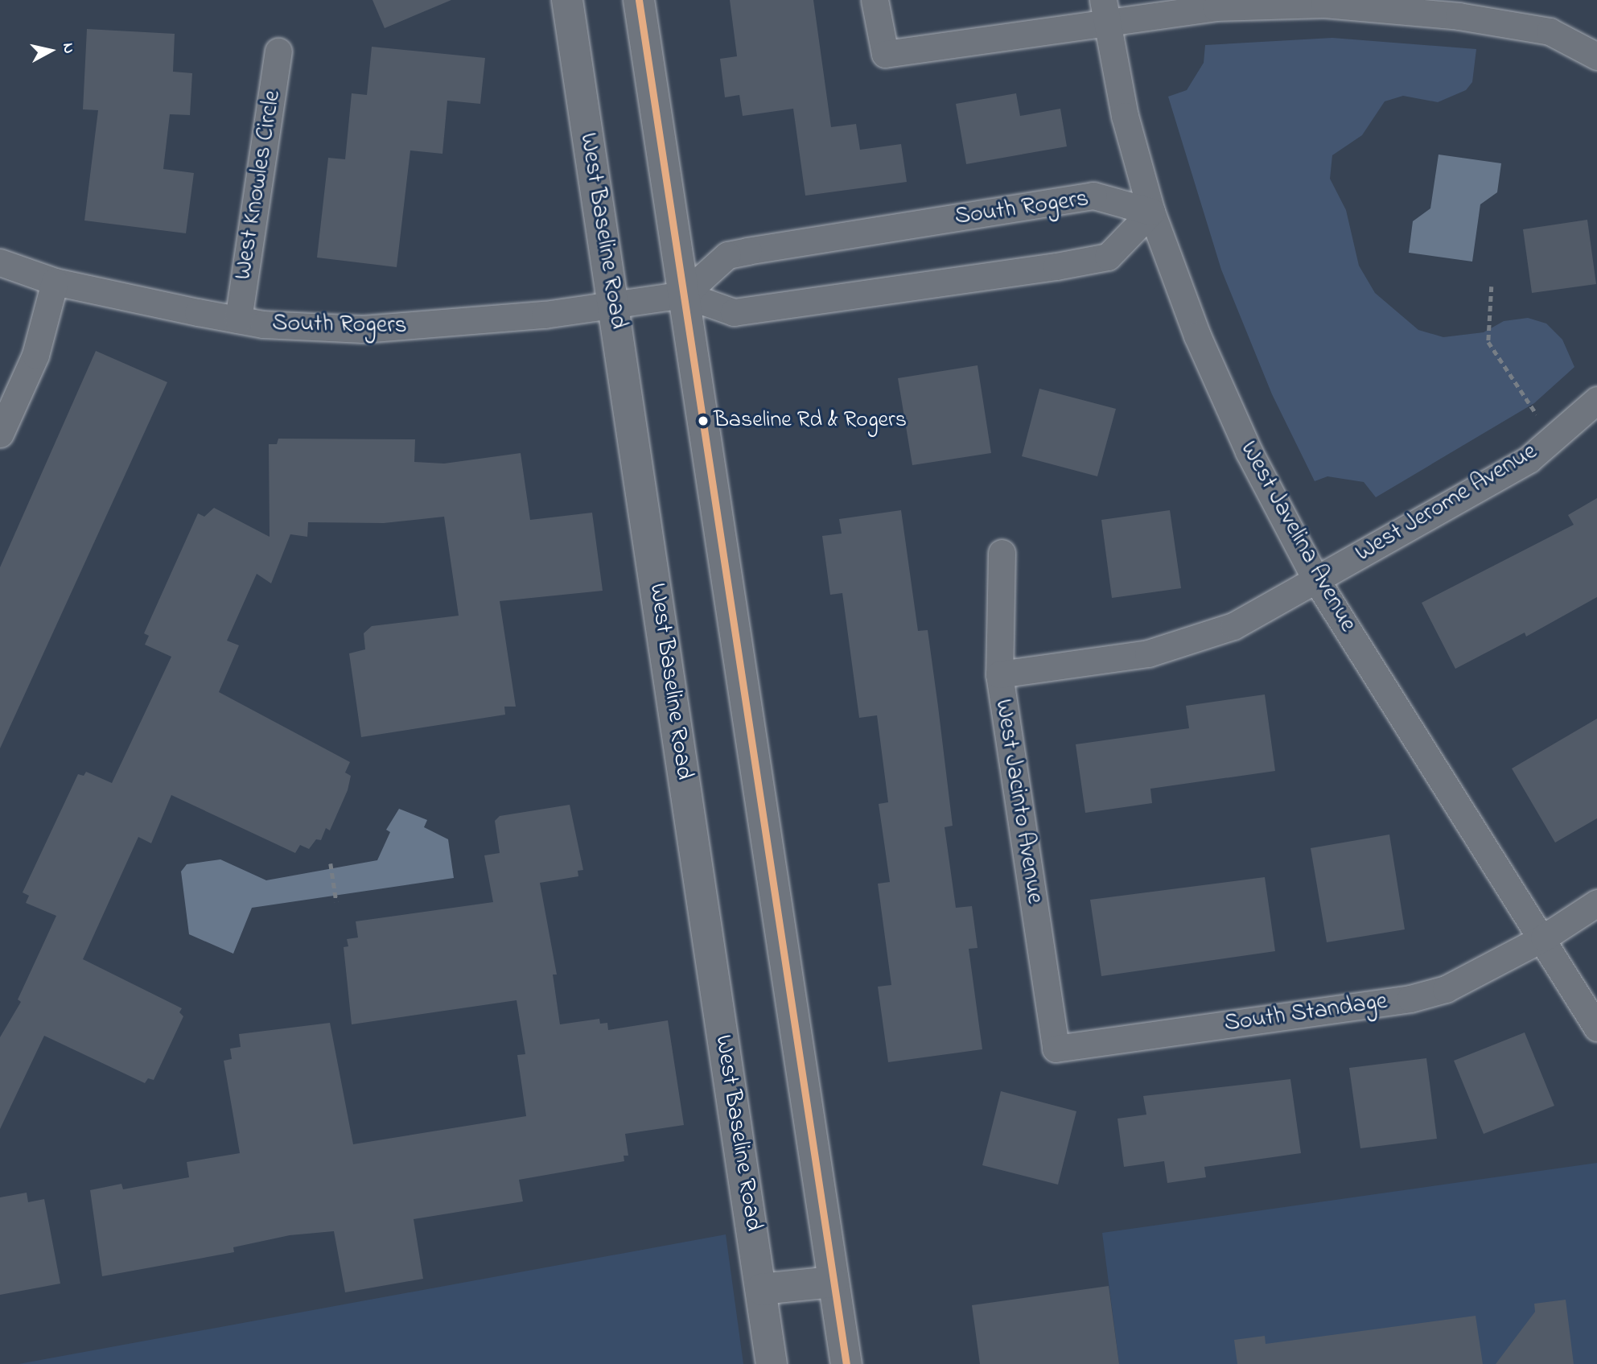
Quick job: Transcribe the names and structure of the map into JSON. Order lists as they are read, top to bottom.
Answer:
{
  "streets": {
    "main road": ["West Baseline Road"],
    "street": [
      "West Knowles Circle",
      "South Rogers",
      "West Jerome Avenue",
      "West Javelina Avenue",
      "West Jacinto Avenue",
      "South Standage"
    ]
  },
  "crossings": [
    ["West Knowles Circle", "South Rogers"],
    ["South Rogers", "West Baseline Road"],
    ["South Rogers", "West Javelina Avenue"],
    ["West Jerome Avenue", "West Javelina Avenue"],
    ["West Jerome Avenue", "West Jacinto Avenue"],
    ["West Javelina Avenue", "South Standage"],
    ["West Jacinto Avenue", "South Standage"]
  ],
  "places": ["Baseline Rd & Rogers"],
  "north": "right"
}
